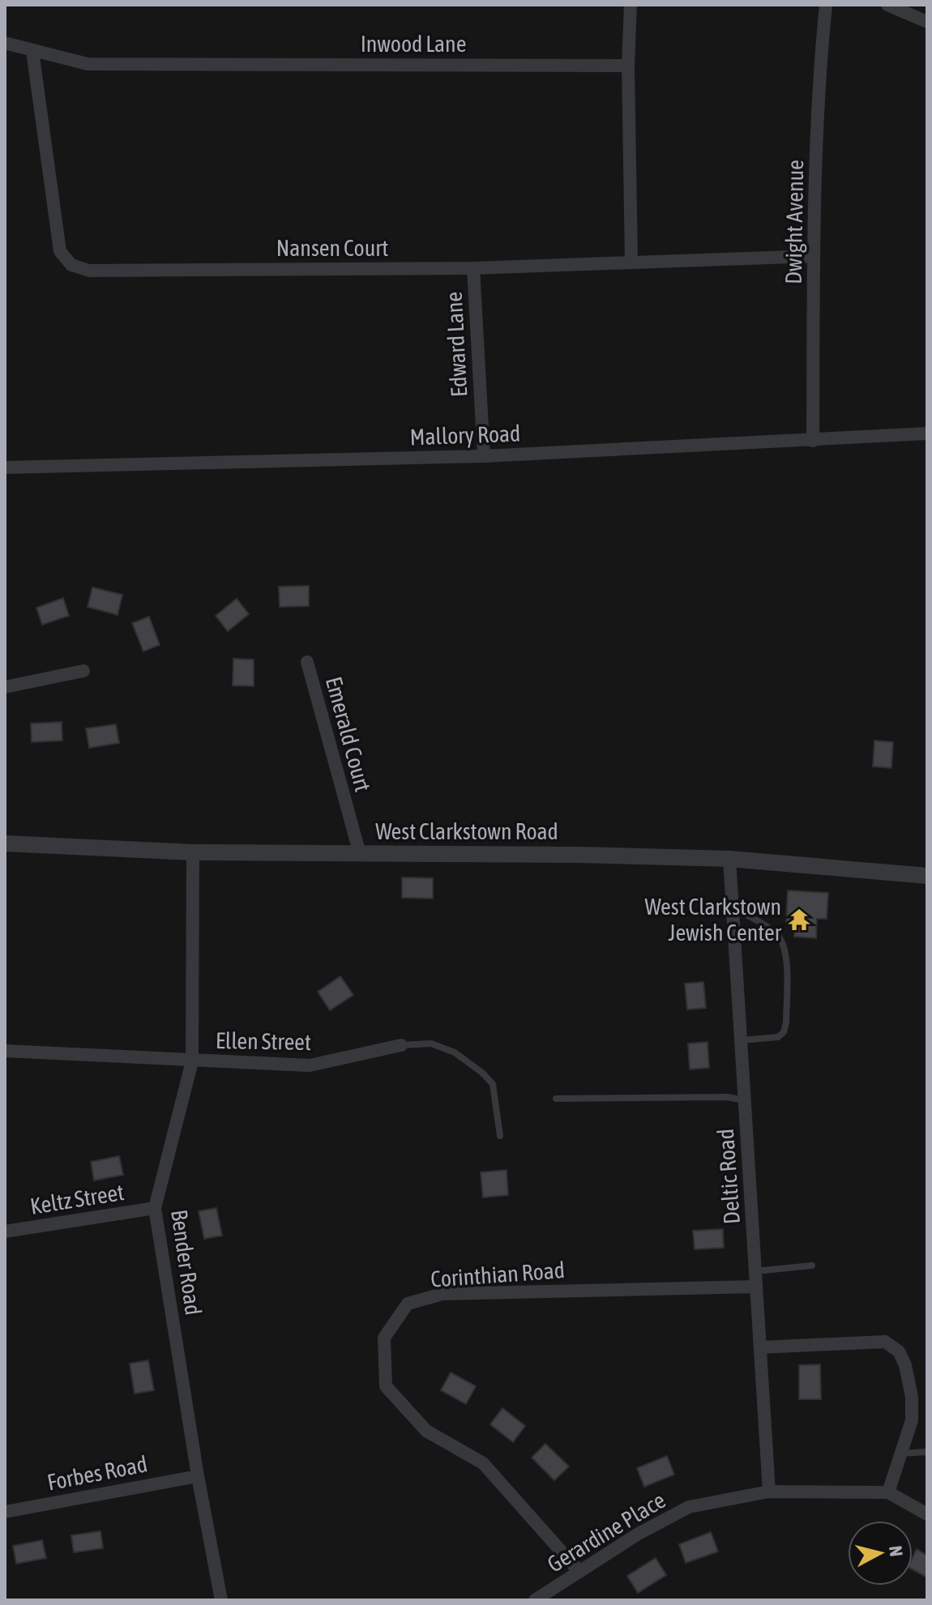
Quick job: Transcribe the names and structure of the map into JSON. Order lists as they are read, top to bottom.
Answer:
{
  "streets": {
    "street": [
      "Inwood Lane",
      "Dwight Avenue",
      "Nansen Court",
      "Edward Lane",
      "Mallory Road",
      "Emerald Court",
      "West Clarkstown Road",
      "Ellen Street",
      "Deltic Road",
      "Keltz Street",
      "Bender Road",
      "Corinthian Road",
      "Forbes Road",
      "Gerardine Place"
    ]
  },
  "crossings": [
    ["Inwood Lane", "Nansen Court"],
    ["Dwight Avenue", "Nansen Court"],
    ["Dwight Avenue", "Mallory Road"],
    ["Nansen Court", "Edward Lane"],
    ["Edward Lane", "Mallory Road"],
    ["Emerald Court", "West Clarkstown Road"],
    ["West Clarkstown Road", "Deltic Road"],
    ["West Clarkstown Road", "Bender Road"],
    ["Ellen Street", "Bender Road"],
    ["Deltic Road", "Corinthian Road"],
    ["Deltic Road", "Gerardine Place"],
    ["Keltz Street", "Bender Road"],
    ["Bender Road", "Forbes Road"],
    ["Corinthian Road", "Gerardine Place"]
  ],
  "places": {
    "temple": ["West Clarkstown Jewish Center"]
  },
  "north": "right"
}
